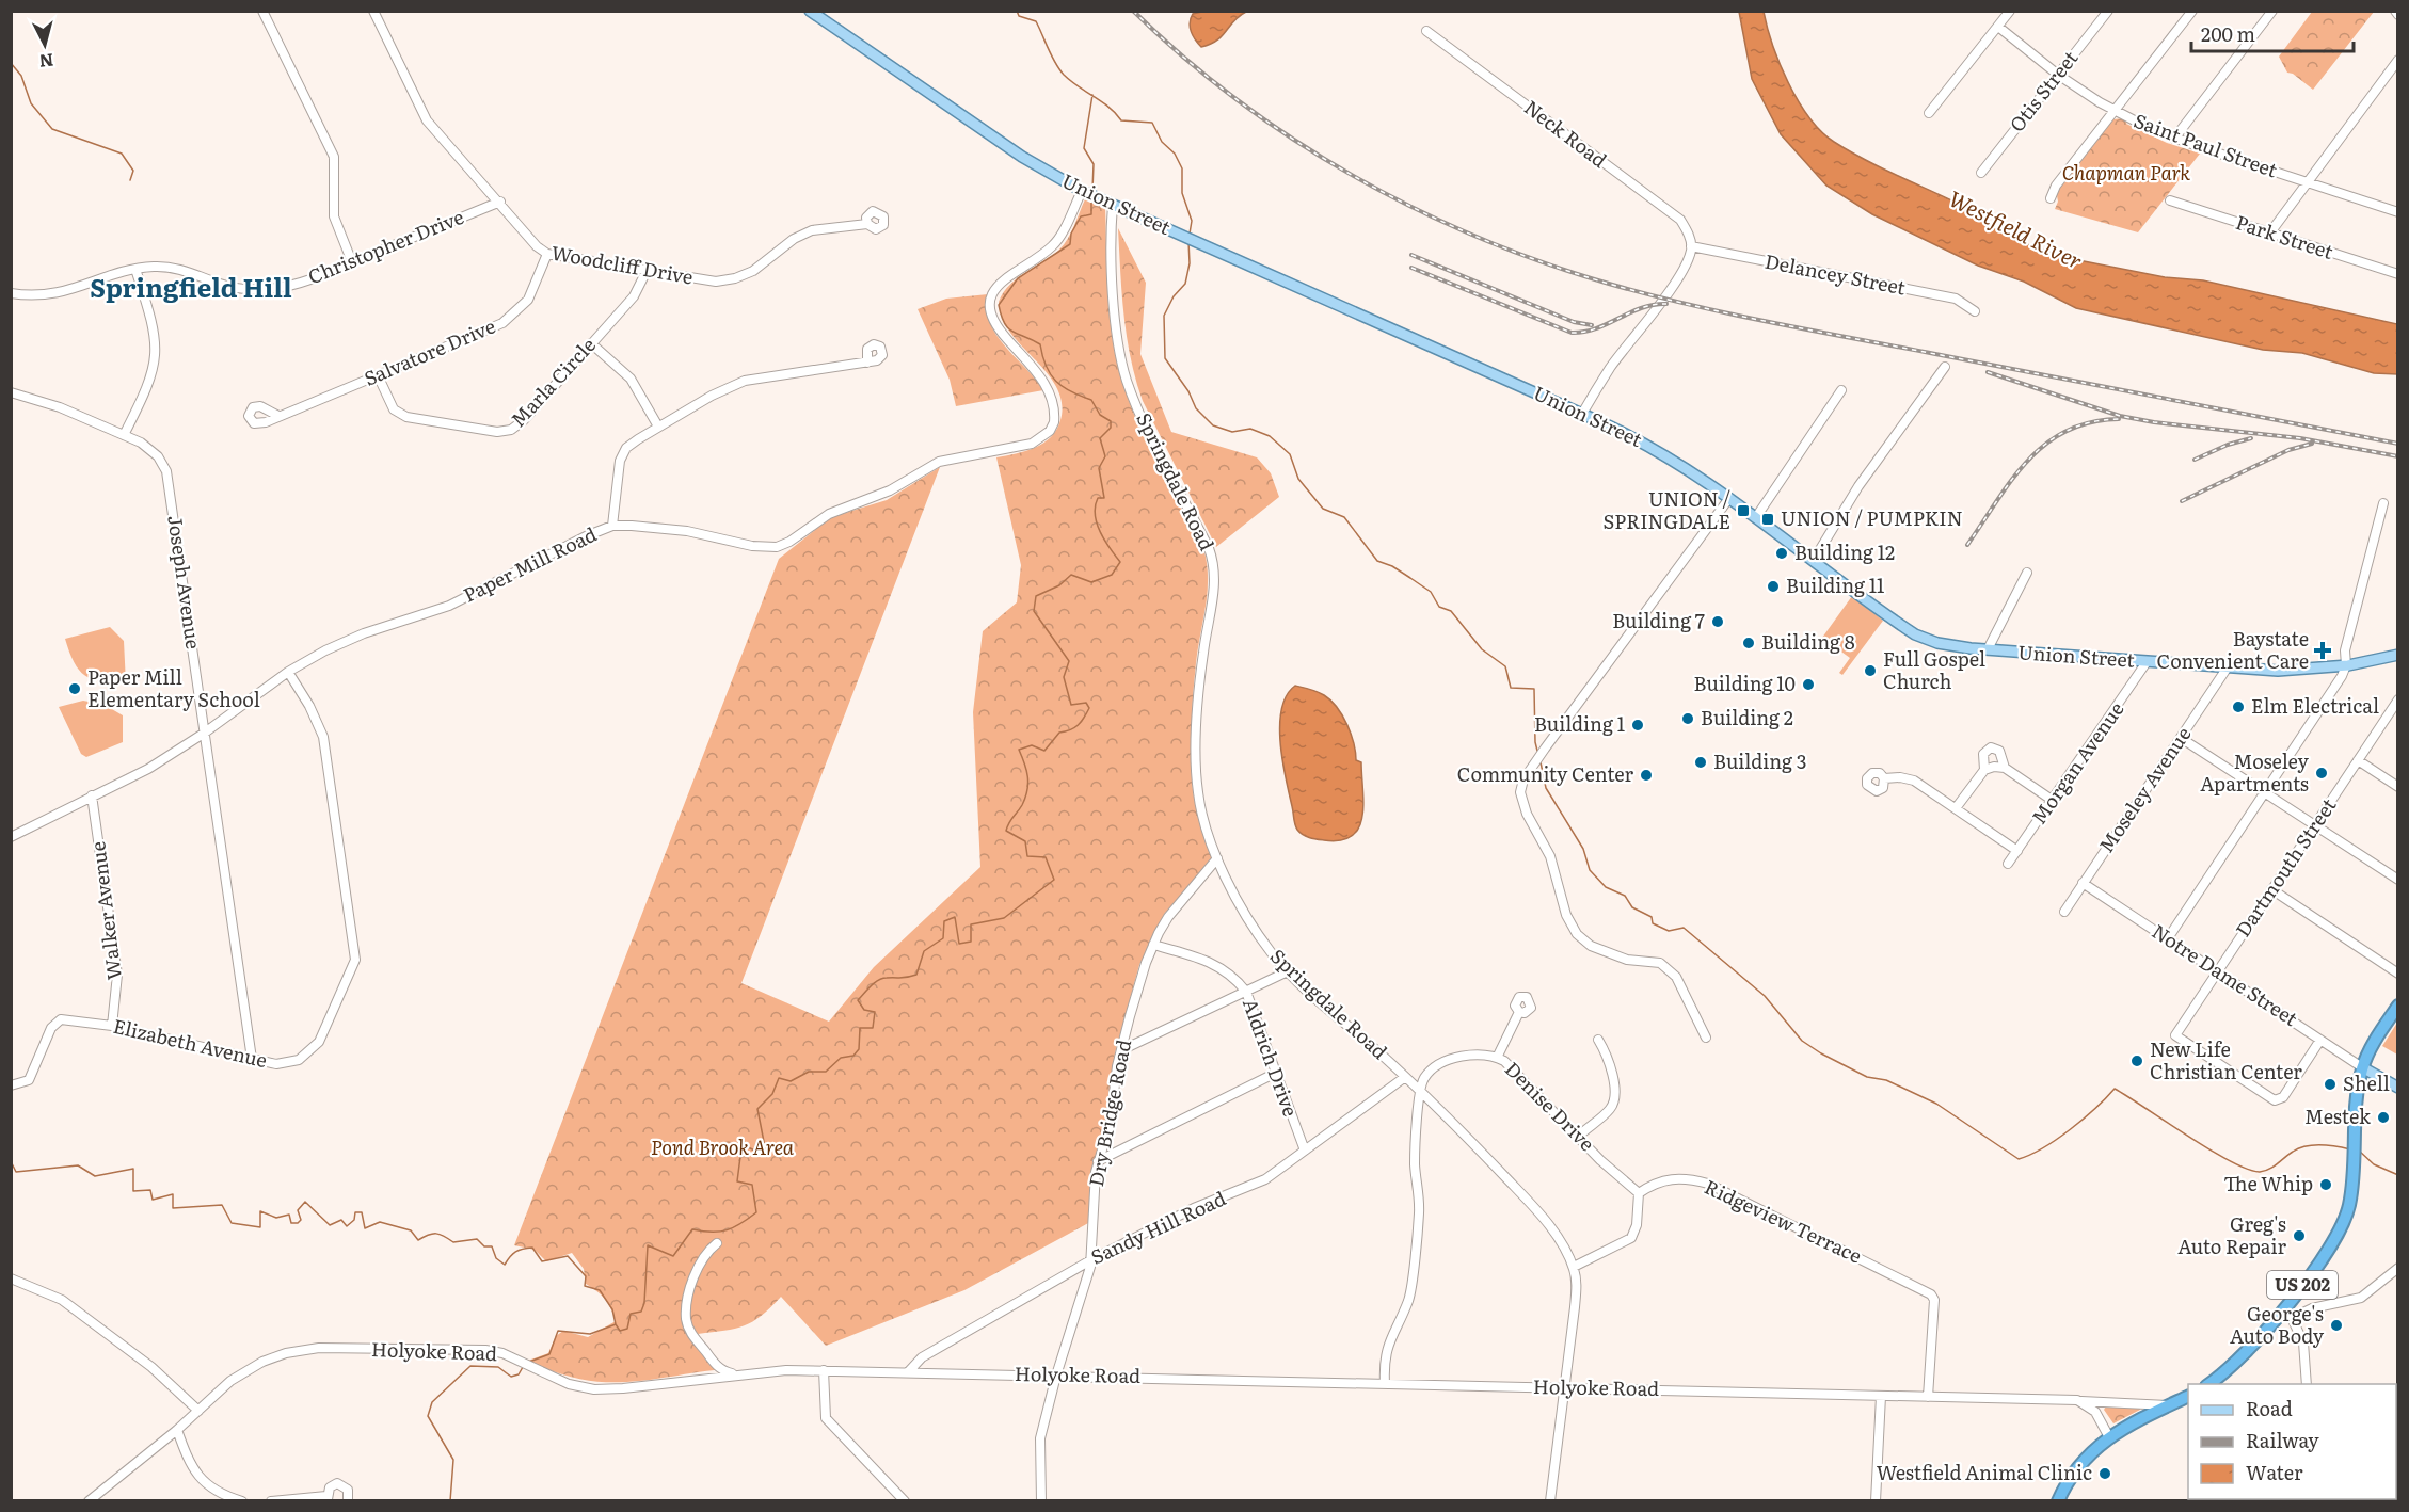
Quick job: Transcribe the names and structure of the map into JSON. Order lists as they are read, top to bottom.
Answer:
{
  "streets": {
    "highway": ["US 202"],
    "main road": ["Union Street", "Notre Dame Street"],
    "street": [
      "Otis Street",
      "Neck Road",
      "Saint Paul Street",
      "Park Street",
      "Christopher Drive",
      "Woodcliff Drive",
      "Delancey Street",
      "Salvatore Drive",
      "Marla Circle",
      "Springdale Road",
      "Paper Mill Road",
      "Joseph Avenue",
      "Morgan Avenue",
      "Moseley Avenue",
      "Dartmouth Street",
      "Walker Avenue",
      "Elizabeth Avenue",
      "Aldrich Drive",
      "Denise Drive",
      "Dry Bridge Road",
      "Ridgeview Terrace",
      "Sandy Hill Road",
      "Holyoke Road"
    ]
  },
  "crossings": [
    ["Otis Street", "Saint Paul Street"],
    ["Neck Road", "Delancey Street"],
    ["Union Street", "Springdale Road"],
    ["Union Street", "Paper Mill Road"],
    ["Union Street", "Morgan Avenue"],
    ["Union Street", "Moseley Avenue"],
    ["Christopher Drive", "Woodcliff Drive"],
    ["Woodcliff Drive", "Salvatore Drive"],
    ["Woodcliff Drive", "Marla Circle"],
    ["Salvatore Drive", "Marla Circle"],
    ["Springdale Road", "Denise Drive"],
    ["Springdale Road", "Dry Bridge Road"],
    ["Springdale Road", "Sandy Hill Road"],
    ["Springdale Road", "Holyoke Road"],
    ["Paper Mill Road", "Joseph Avenue"],
    ["Paper Mill Road", "Walker Avenue"],
    ["Paper Mill Road", "Elizabeth Avenue"],
    ["Joseph Avenue", "Elizabeth Avenue"],
    ["Moseley Avenue", "Notre Dame Street"],
    ["Dartmouth Street", "Notre Dame Street"],
    ["Walker Avenue", "Elizabeth Avenue"],
    ["Notre Dame Street", "US 202"],
    ["Aldrich Drive", "Dry Bridge Road"],
    ["Aldrich Drive", "Sandy Hill Road"],
    ["Denise Drive", "Ridgeview Terrace"],
    ["Dry Bridge Road", "Sandy Hill Road"],
    ["Dry Bridge Road", "Holyoke Road"],
    ["Ridgeview Terrace", "Holyoke Road"],
    ["Sandy Hill Road", "Holyoke Road"]
  ],
  "districts": ["Springfield Hill"],
  "water": ["Westfield River"],
  "parks": ["Chapman Park", "Pond Brook Area"],
  "places": {
    "transit": ["UNION / SPRINGDALE", "UNION / PUMPKIN"],
    "other": [
      "Building 12",
      "Building 11",
      "Building 7",
      "Building 8",
      "Full Gospel Church",
      "Building 10",
      "Paper Mill Elementary School",
      "Elm Electrical",
      "Building 2",
      "Building 1",
      "Building 3",
      "Moseley Apartments",
      "Community Center",
      "New Life Christian Center",
      "Shell",
      "Mestek",
      "The Whip",
      "Greg's Auto Repair",
      "George's Auto Body",
      "Westfield Animal Clinic"
    ],
    "health": ["Baystate Convenient Care"]
  },
  "legend": ["Road", "Railway", "Water"],
  "scale_bar": "200 m",
  "north": "bottom"
}
